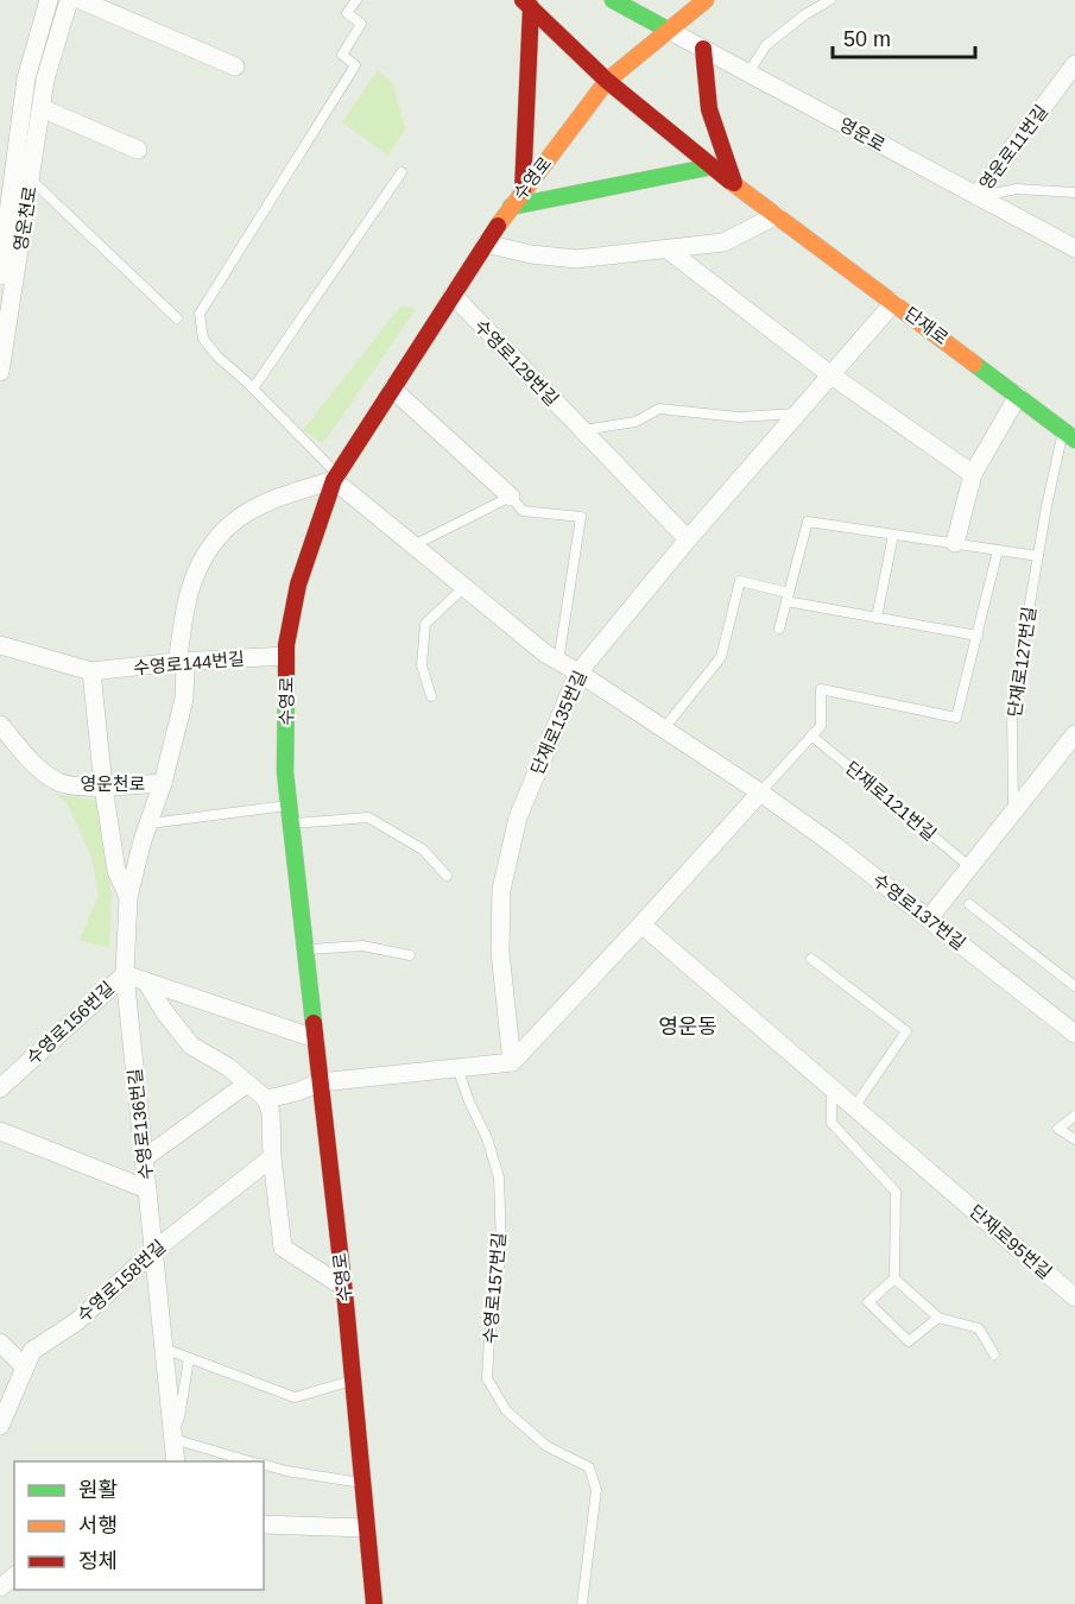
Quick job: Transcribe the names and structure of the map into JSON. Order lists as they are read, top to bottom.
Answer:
{
  "streets": {
    "street": [
      "영운로",
      "영운로11번길",
      "수영로",
      "영운천로",
      "단재로",
      "수영로129번길",
      "수영로144번길",
      "단재로135번길",
      "수영로137번길",
      "수영로156번길",
      "수영로136번길",
      "단재로95번길",
      "수영로158번길"
    ],
    "lane": ["단재로127번길", "단재로121번길", "수영로157번길"]
  },
  "crossings": [
    ["영운로", "영운로11번길"],
    ["영운로", "수영로"],
    ["수영로", "단재로"],
    ["수영로", "수영로129번길"],
    ["수영로", "수영로144번길"],
    ["수영로", "수영로137번길"],
    ["수영로", "수영로156번길"],
    ["수영로", "수영로136번길"],
    ["영운천로", "수영로136번길"],
    ["단재로", "단재로127번길"],
    ["단재로", "단재로135번길"],
    ["수영로129번길", "단재로135번길"],
    ["수영로144번길", "수영로136번길"],
    ["단재로135번길", "수영로137번길"],
    ["수영로137번길", "수영로136번길"],
    ["수영로156번길", "수영로136번길"],
    ["수영로136번길", "수영로158번길"]
  ],
  "districts": ["영운동"],
  "legend": ["원활", "서행", "정체"],
  "scale_bar": "50 m"
}
